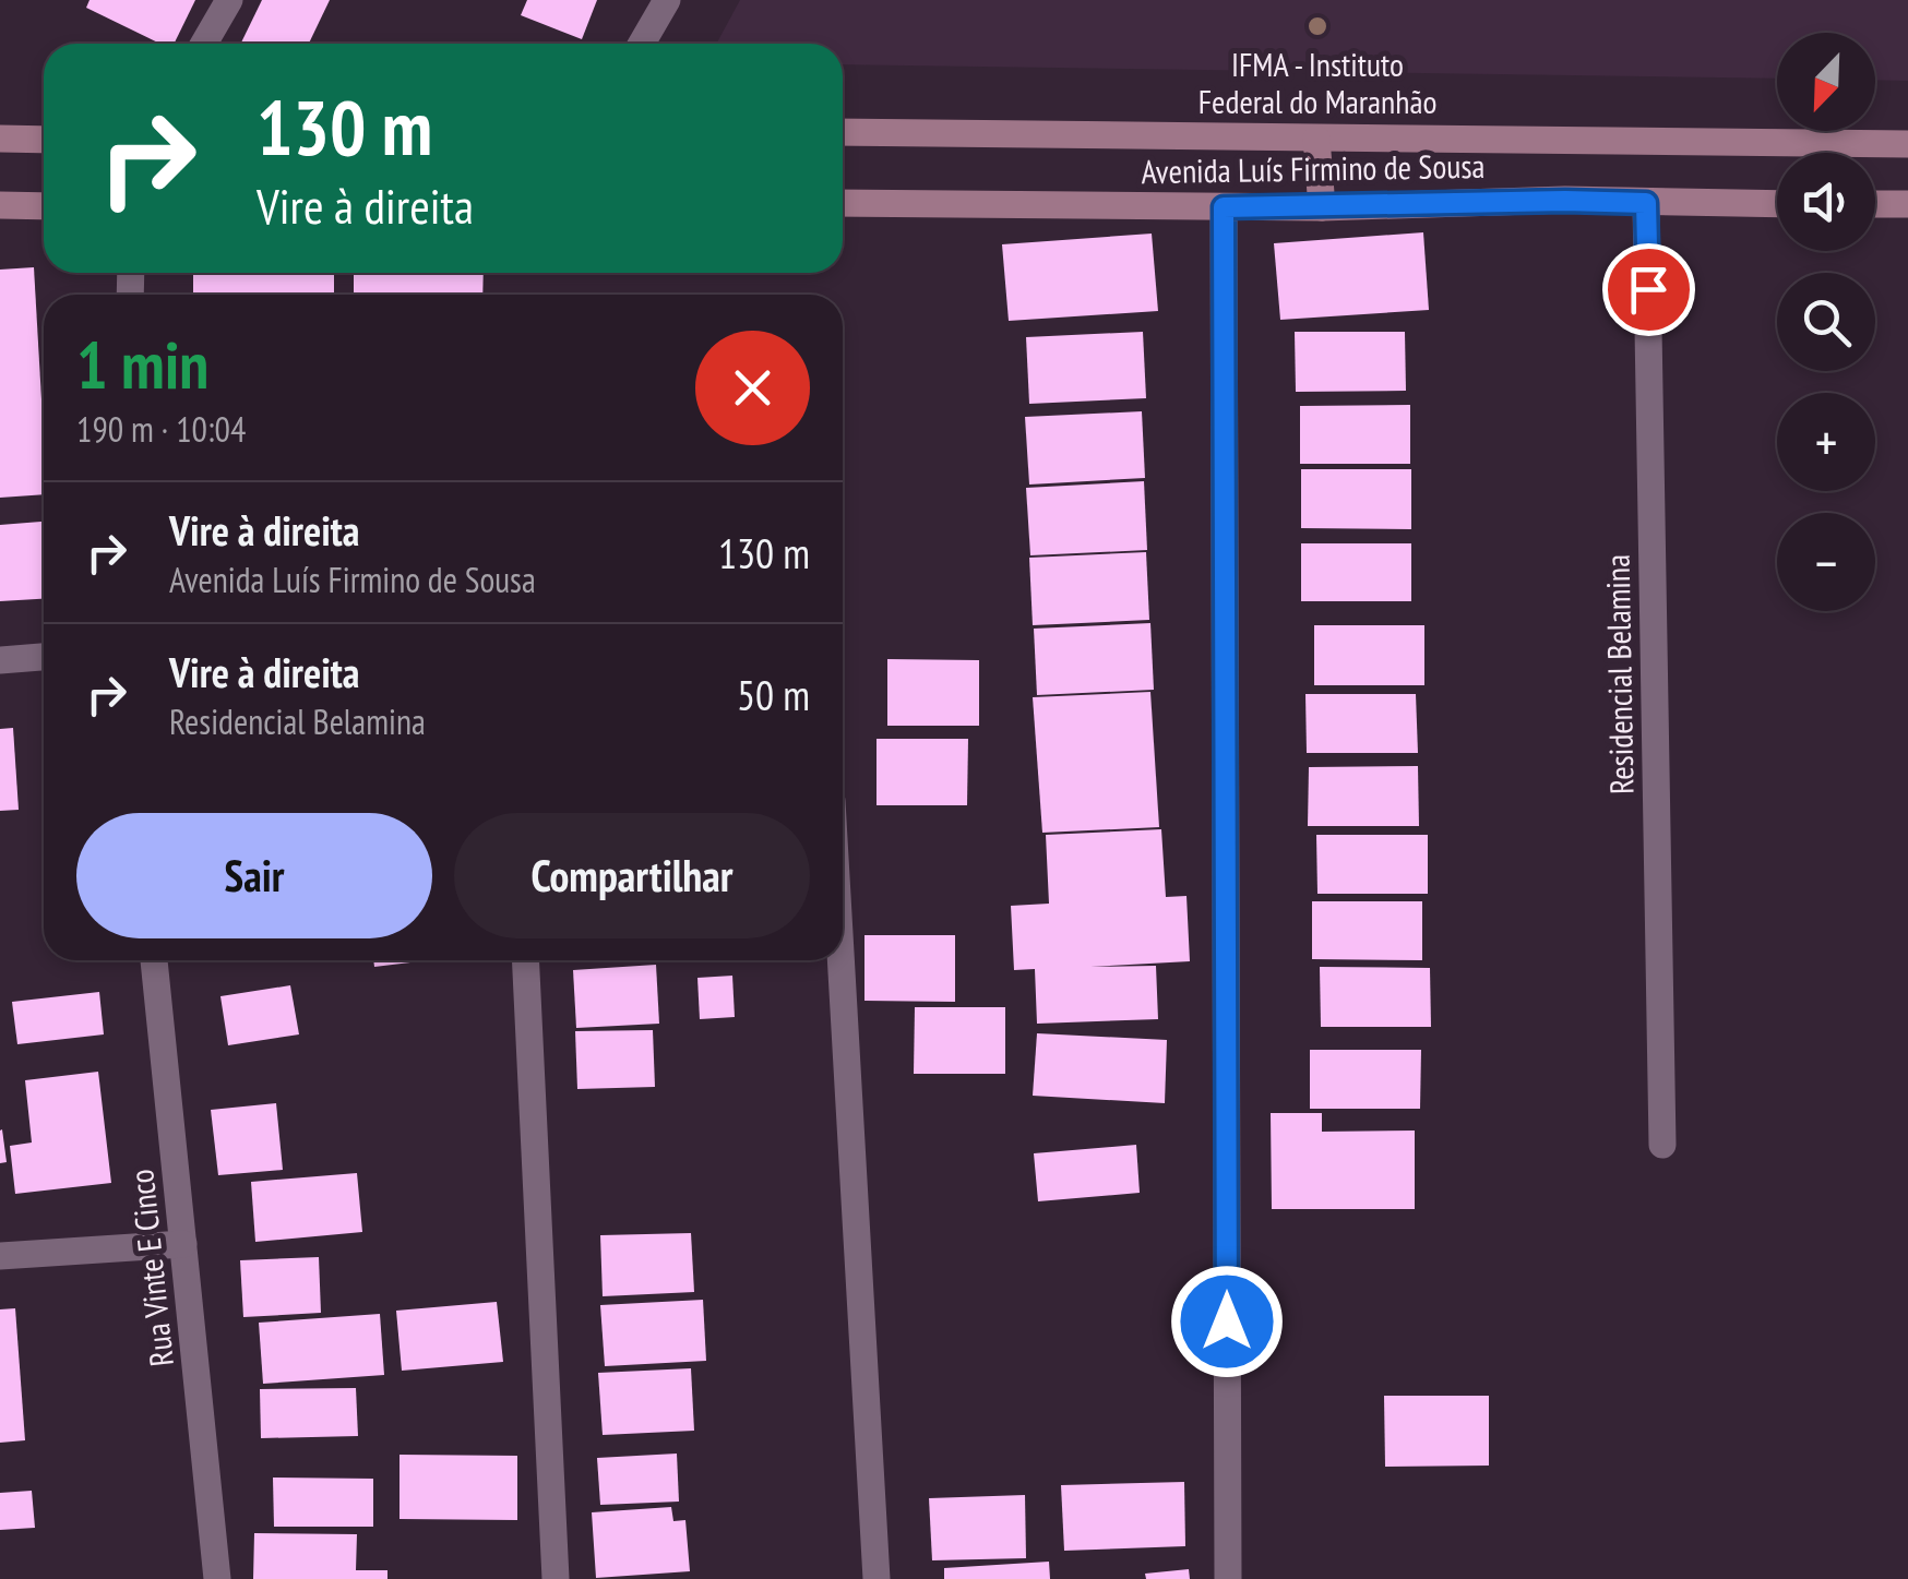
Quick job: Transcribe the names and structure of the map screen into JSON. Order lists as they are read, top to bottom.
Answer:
{
  "streets": {
    "main road": ["Avenida Luís Firmino de Sousa"],
    "street": ["Residencial Belamina", "Rua Vinte E Cinco"]
  },
  "crossings": [
    ["Avenida Luís Firmino de Sousa", "Residencial Belamina"]
  ],
  "places": ["IFMA - Instituto Federal do Maranhão"],
  "north": "bottom left",
  "page": {
    "map_buttons": ["+", "−"],
    "turn": ["130 m", "Vire à direita"],
    "heading": ["1 min", "190 m · 10:04"],
    "list": [
      {
        "name": "Vire à direita",
        "note": "Avenida Luís Firmino de Sousa",
        "value": "130 m"
      },
      {
        "name": "Vire à direita",
        "note": "Residencial Belamina",
        "value": "50 m"
      }
    ],
    "buttons": ["Sair", "Compartilhar"]
  }
}
